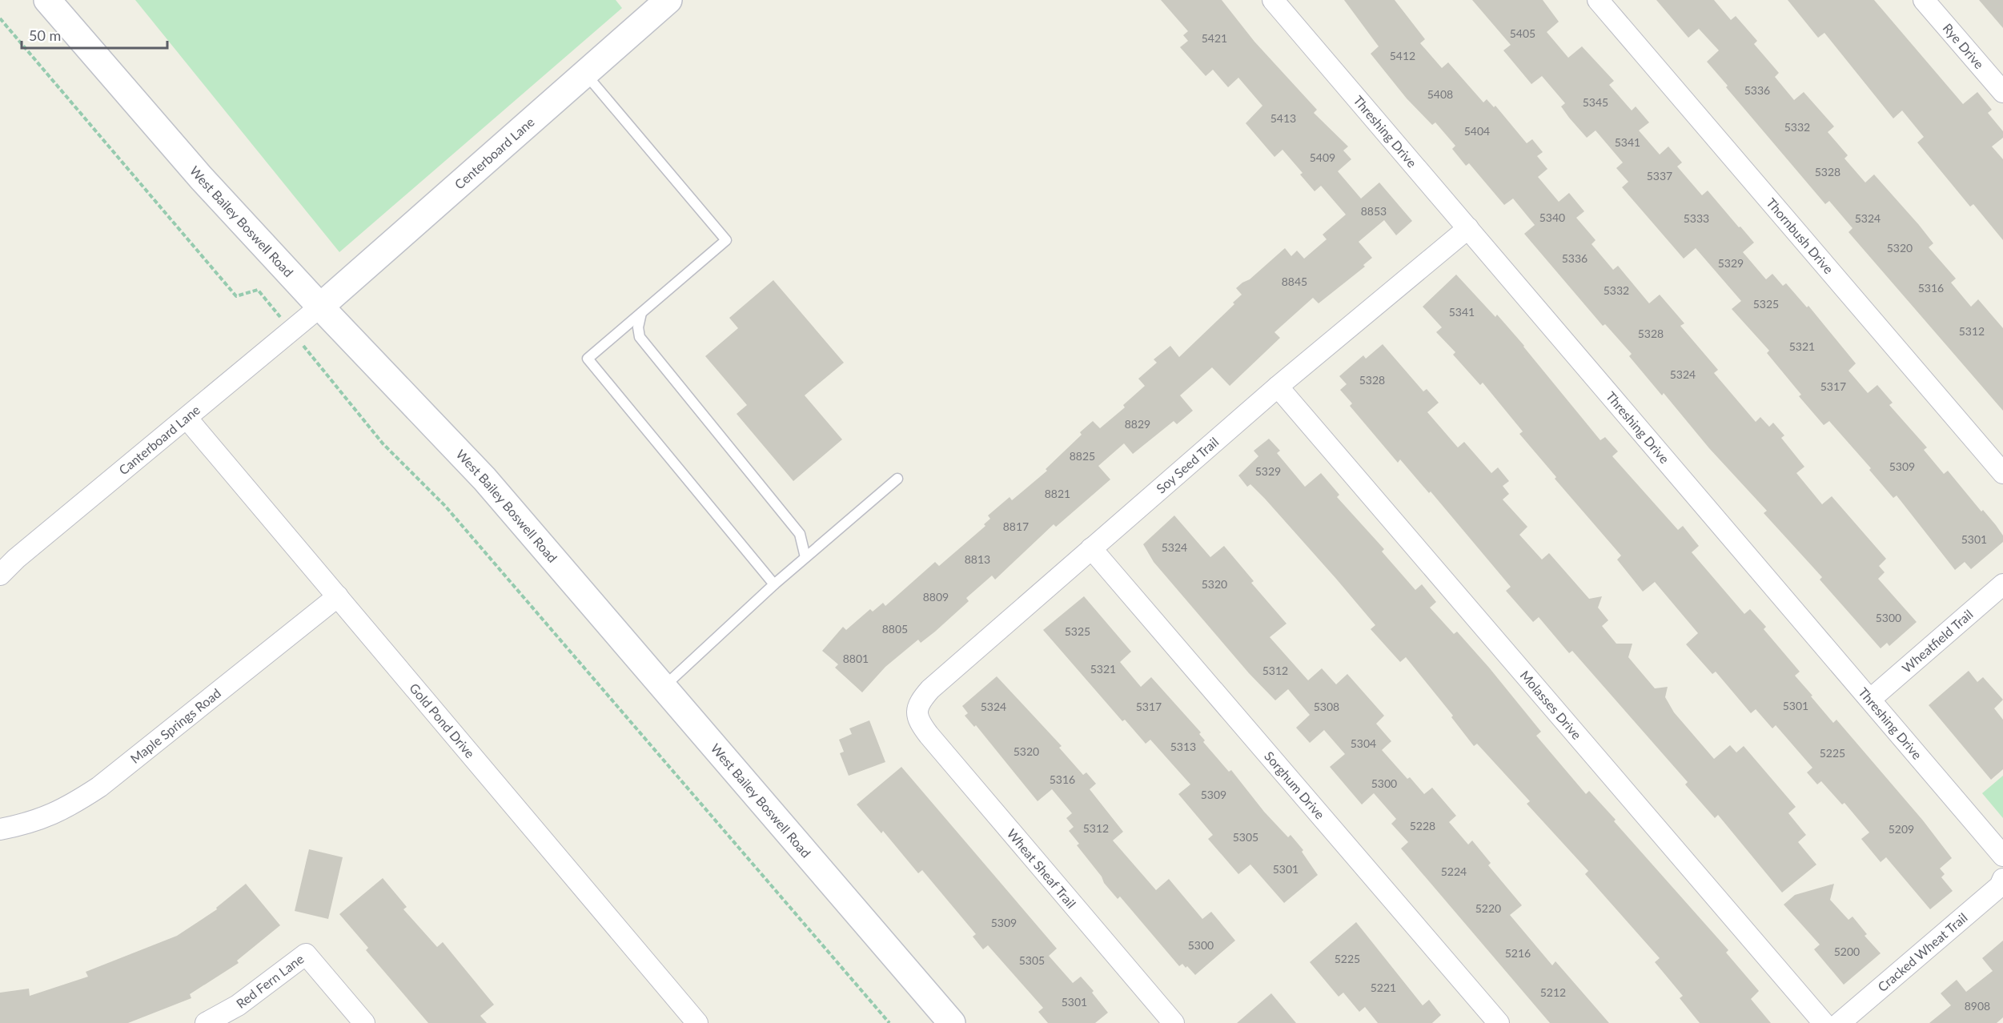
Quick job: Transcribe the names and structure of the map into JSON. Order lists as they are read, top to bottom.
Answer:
{
  "streets": {
    "main road": ["Centerboard Lane", "West Bailey Boswell Road"],
    "street": [
      "Rye Drive",
      "Threshing Drive",
      "Thornbush Drive",
      "Canterboard Lane",
      "Soy Seed Trail",
      "Wheatfield Trail",
      "Molasses Drive",
      "Gold Pond Drive",
      "Maple Springs Road",
      "Sorghum Drive",
      "Wheat Sheaf Trail",
      "Cracked Wheat Trail",
      "Red Fern Lane"
    ]
  },
  "crossings": [
    ["Threshing Drive", "Soy Seed Trail"],
    ["Threshing Drive", "Wheatfield Trail"],
    ["Centerboard Lane", "West Bailey Boswell Road"],
    ["Centerboard Lane", "Canterboard Lane"],
    ["West Bailey Boswell Road", "Canterboard Lane"],
    ["Canterboard Lane", "Gold Pond Drive"],
    ["Soy Seed Trail", "Molasses Drive"],
    ["Soy Seed Trail", "Sorghum Drive"],
    ["Soy Seed Trail", "Wheat Sheaf Trail"],
    ["Gold Pond Drive", "Maple Springs Road"]
  ],
  "house_numbers": [
    "5405",
    "5421",
    "5412",
    "5336",
    "5408",
    "5345",
    "5413",
    "5332",
    "5404",
    "5341",
    "5409",
    "5328",
    "5337",
    "8853",
    "5340",
    "5333",
    "5324",
    "5320",
    "5336",
    "5329",
    "8845",
    "5316",
    "5332",
    "5325",
    "5341",
    "5312",
    "5328",
    "5321",
    "5324",
    "5328",
    "5317",
    "8829",
    "8825",
    "5309",
    "5329",
    "8821",
    "8817",
    "5301",
    "5324",
    "8813",
    "5320",
    "8809",
    "5300",
    "8805",
    "5325",
    "8801",
    "5321",
    "5312",
    "5301",
    "5324",
    "5317",
    "5308",
    "5304",
    "5313",
    "5320",
    "5225",
    "5316",
    "5300",
    "5309",
    "5228",
    "5312",
    "5209",
    "5305",
    "5301",
    "5224",
    "5220",
    "5309",
    "5300",
    "5200",
    "5216",
    "5225",
    "5305",
    "5221",
    "5212",
    "5301",
    "8908"
  ],
  "scale_bar": "50 m"
}
